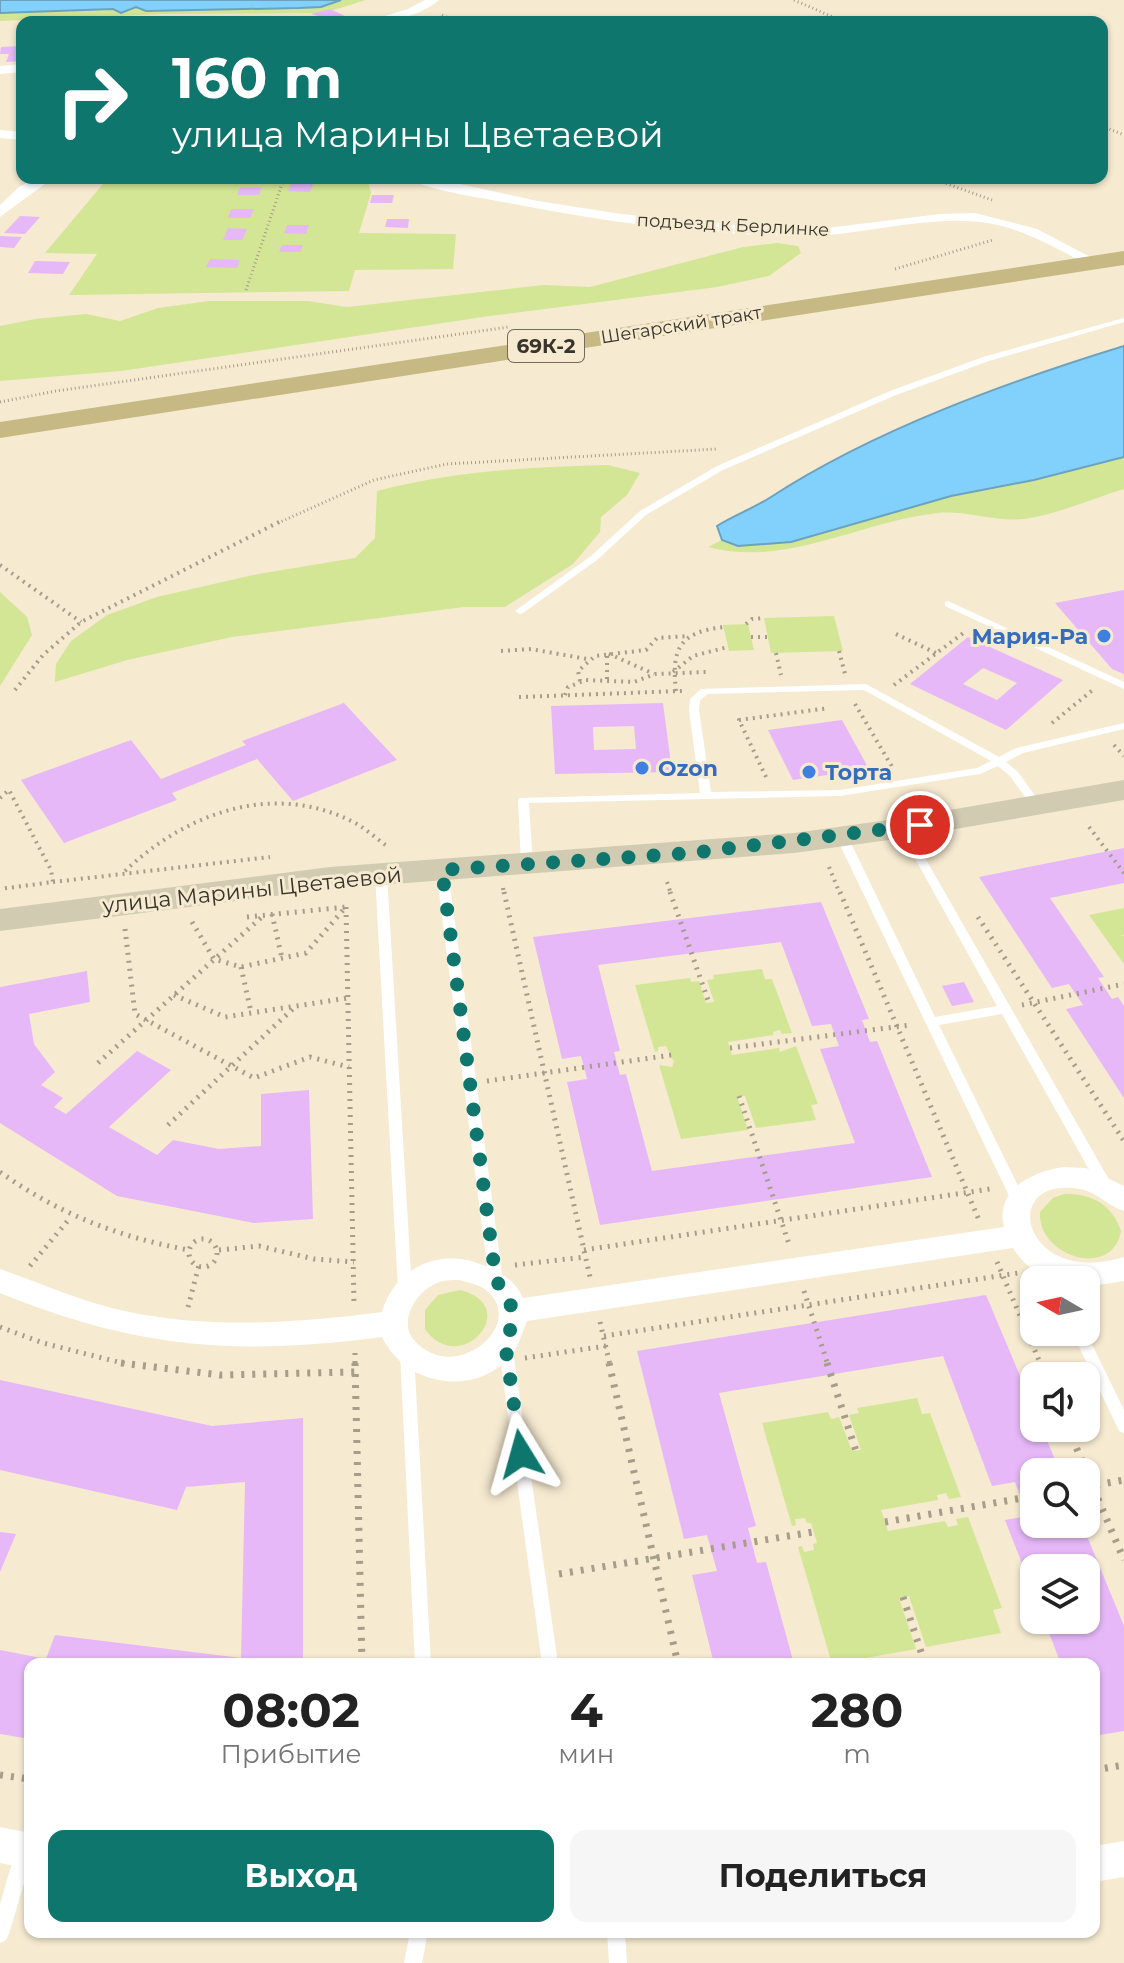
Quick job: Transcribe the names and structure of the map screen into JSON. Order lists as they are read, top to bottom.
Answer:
{
  "streets": {
    "main road": ["Шегарский тракт", "69К-2"],
    "street": ["подъезд к Берлинке", "улица Марины Цветаевой"]
  },
  "crossings": [
    ["подъезд к Берлинке", "Шегарский тракт"]
  ],
  "places": ["Мария-Ра", "Ozon", "Торта"],
  "north": "left",
  "page": {
    "turn": ["160 m", "улица Марины Цветаевой"],
    "eta": [
      "08:02",
      "Прибытие",
      "4",
      "мин",
      "280",
      "m"
    ],
    "buttons": ["Выход", "Поделиться"]
  }
}
